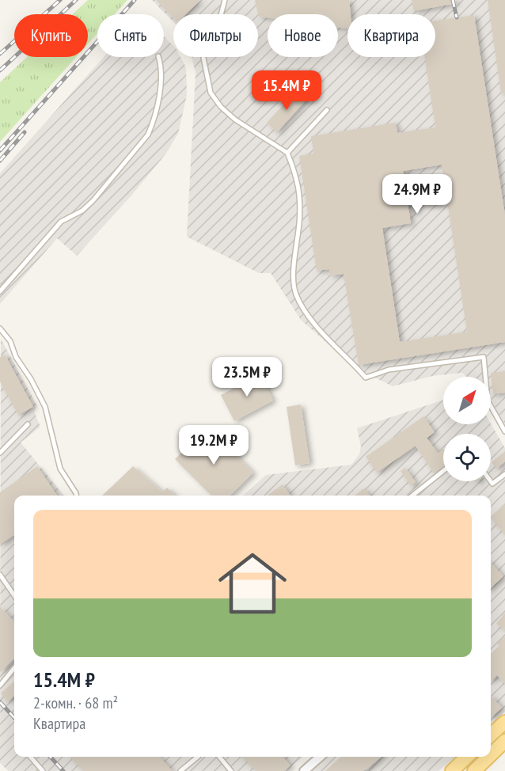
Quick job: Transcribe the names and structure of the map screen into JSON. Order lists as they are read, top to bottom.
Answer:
{
  "north": "top right",
  "page": {
    "chip": [
      "Купить",
      "Снять",
      "Фильтры",
      "Новое",
      "Квартира"
    ],
    "price": [
      "15.4M ₽",
      "24.9M ₽",
      "23.5M ₽",
      "19.2M ₽"
    ],
    "list": [
      {
        "name": "15.4M ₽",
        "note": "2-комн. · 68 m² · Квартира"
      }
    ]
  }
}
